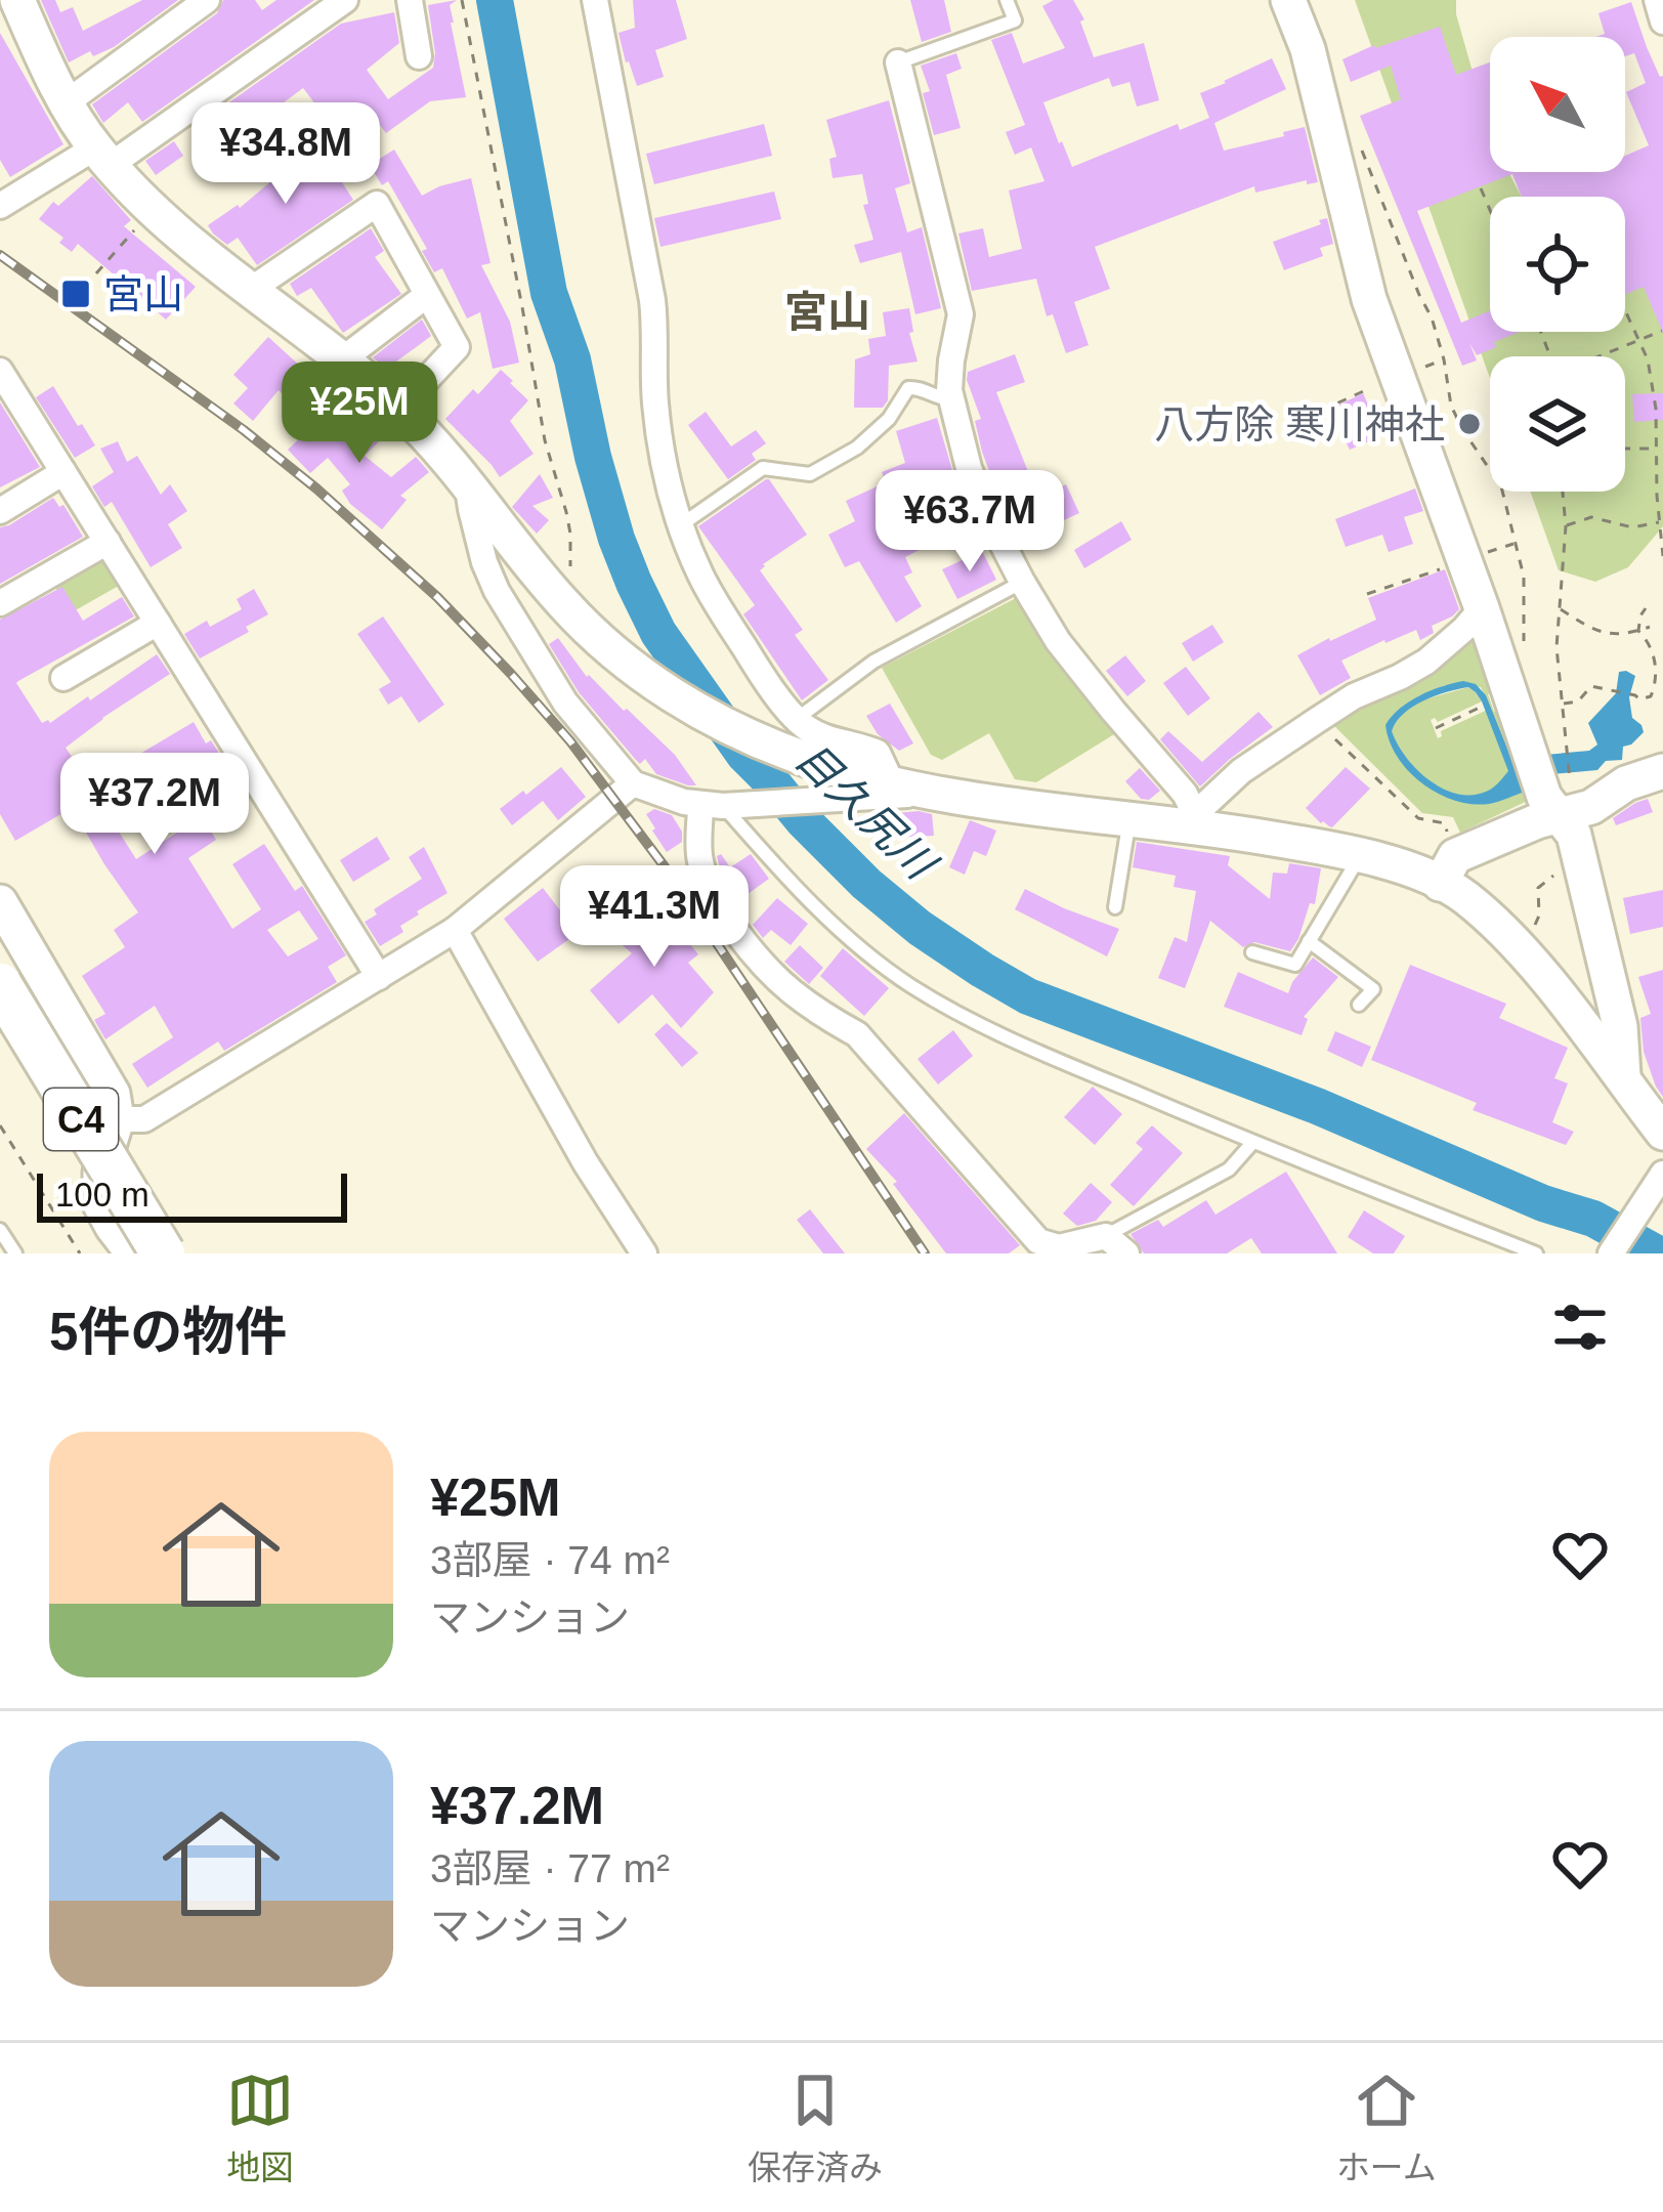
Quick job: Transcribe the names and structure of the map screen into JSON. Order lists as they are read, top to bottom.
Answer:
{
  "streets": {
    "highway": ["C4"]
  },
  "districts": ["宮山"],
  "water": ["目久尻川"],
  "places": {
    "transit": ["宮山"],
    "other": ["八方除 寒川神社"]
  },
  "scale_bar": "100 m",
  "north": "top left",
  "page": {
    "price": [
      "¥34.8M",
      "¥25M",
      "¥63.7M",
      "¥37.2M",
      "¥41.3M"
    ],
    "scale": "100 m",
    "heading": "5件の物件",
    "list": [
      {
        "name": "¥25M",
        "note": "3部屋 · 74 m² · マンション"
      },
      {
        "name": "¥37.2M",
        "note": "3部屋 · 77 m² · マンション"
      }
    ],
    "tabs": ["地図", "保存済み", "ホーム"]
  }
}
